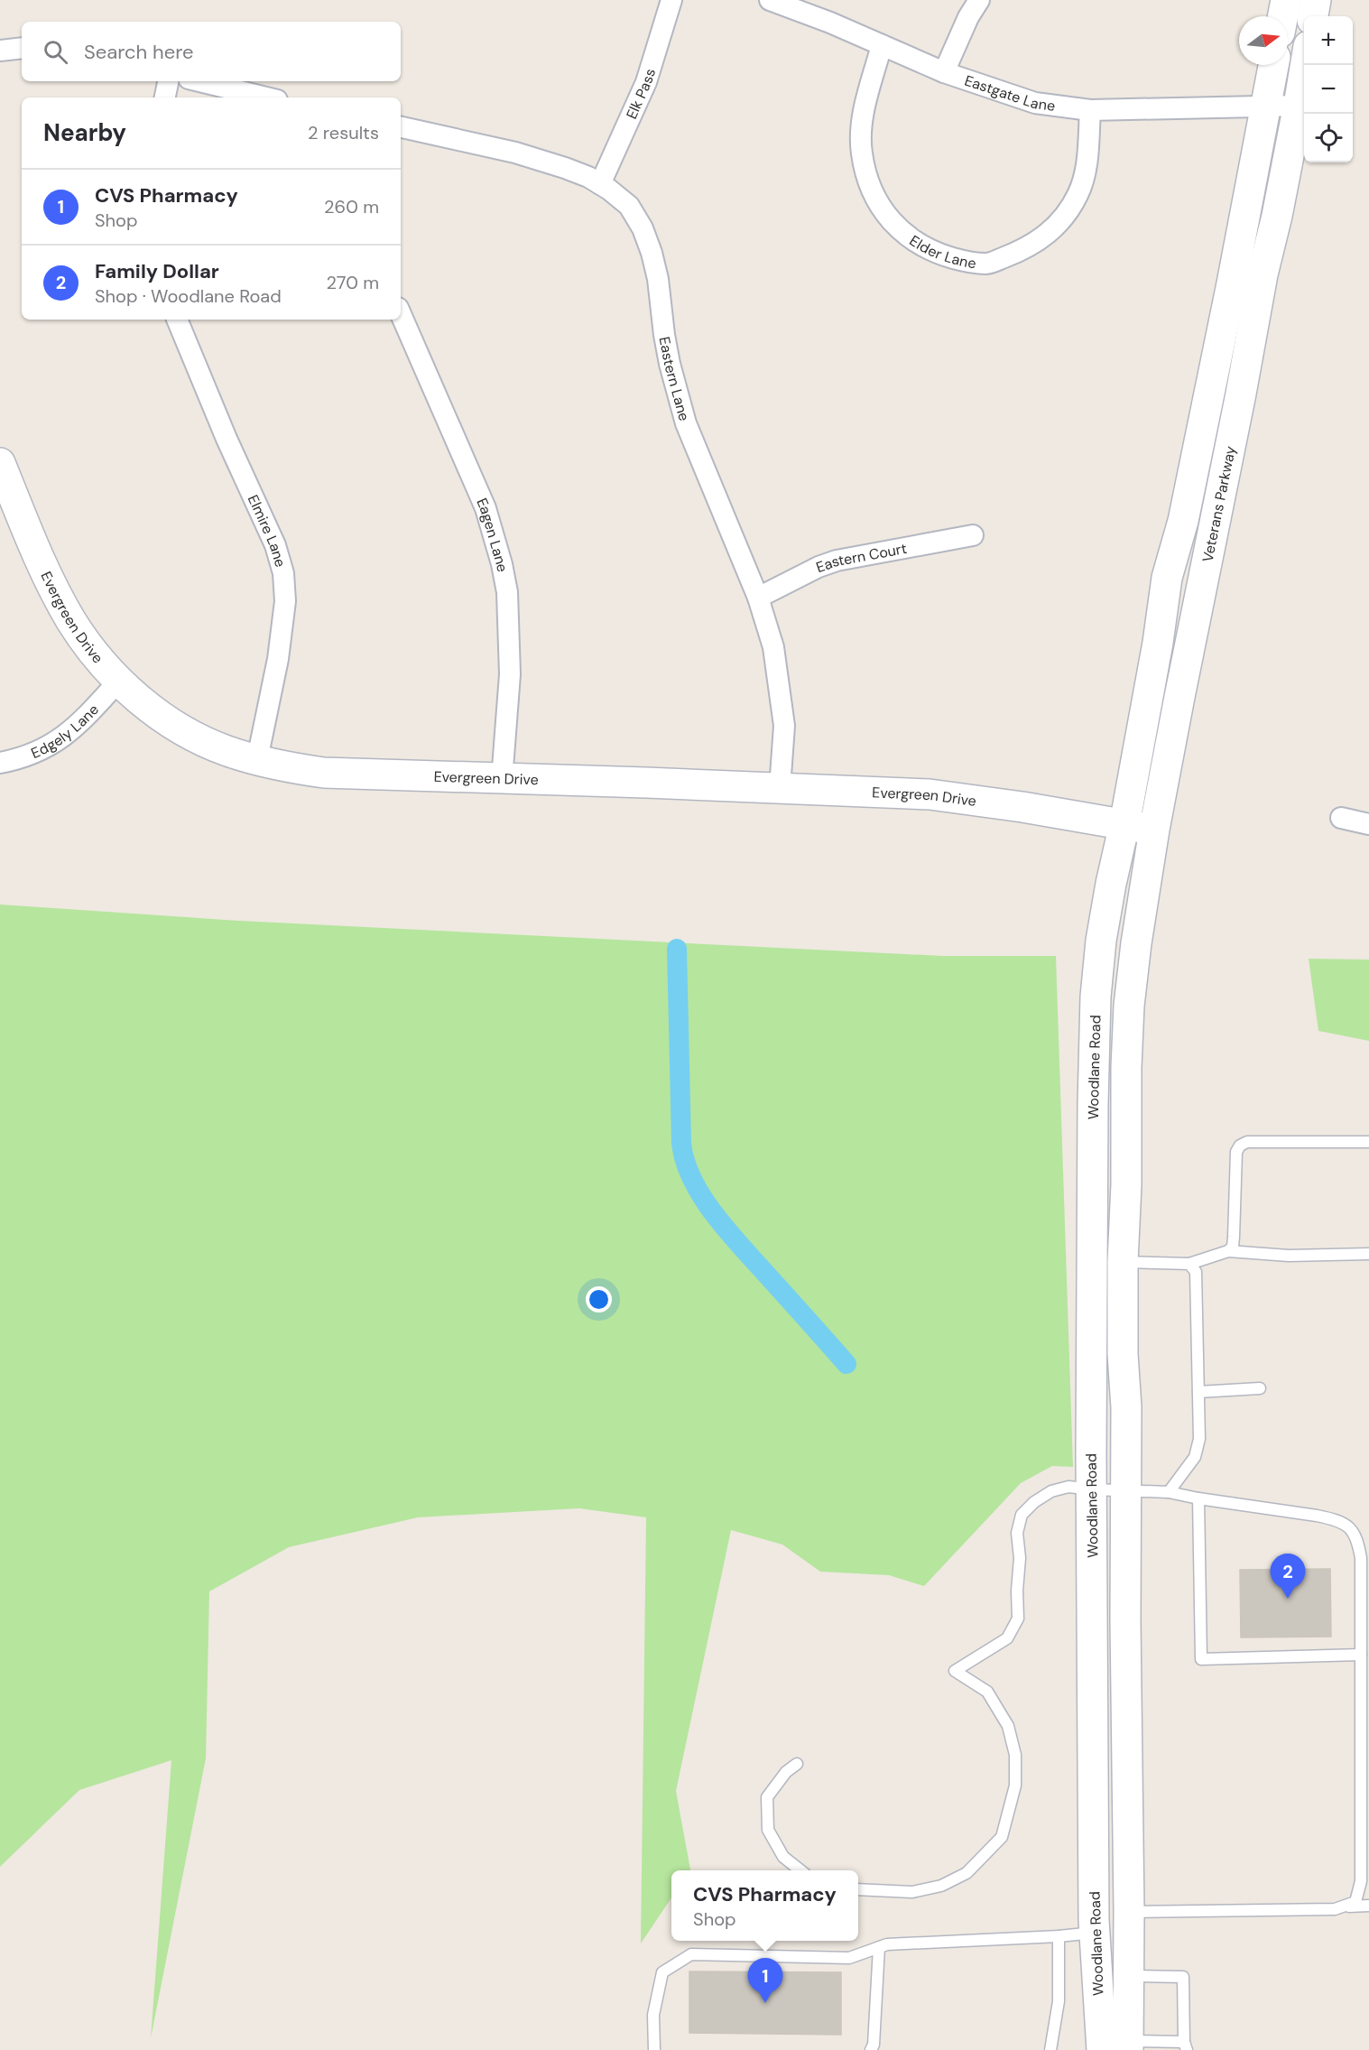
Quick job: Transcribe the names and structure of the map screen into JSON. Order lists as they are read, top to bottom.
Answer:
{
  "streets": {
    "main road": ["Veterans Parkway", "Evergreen Drive", "Woodlane Road"],
    "street": [
      "Eastgate Lane",
      "Elk Pass",
      "Elder Lane",
      "Eastern Lane",
      "Elmire Lane",
      "Eagen Lane",
      "Eastern Court",
      "Edgely Lane"
    ]
  },
  "crossings": [
    ["Eastgate Lane", "Elder Lane"],
    ["Eastgate Lane", "Veterans Parkway"],
    ["Elk Pass", "Eastern Lane"],
    ["Eastern Lane", "Eastern Court"],
    ["Eastern Lane", "Evergreen Drive"],
    ["Veterans Parkway", "Evergreen Drive"],
    ["Veterans Parkway", "Woodlane Road"],
    ["Elmire Lane", "Evergreen Drive"],
    ["Eagen Lane", "Evergreen Drive"],
    ["Evergreen Drive", "Edgely Lane"],
    ["Evergreen Drive", "Woodlane Road"]
  ],
  "north": "right",
  "page": {
    "map_buttons": ["+", "−"],
    "search": "Search here",
    "heading": ["Nearby", "2 results"],
    "list": [
      {
        "mark": "1",
        "name": "CVS Pharmacy",
        "note": "Shop",
        "value": "260 m"
      },
      {
        "mark": "2",
        "name": "Family Dollar",
        "note": "Shop · Woodlane Road",
        "value": "270 m"
      }
    ],
    "pins": ["2", "1"],
    "popup": ["CVS Pharmacy", "Shop"]
  }
}
